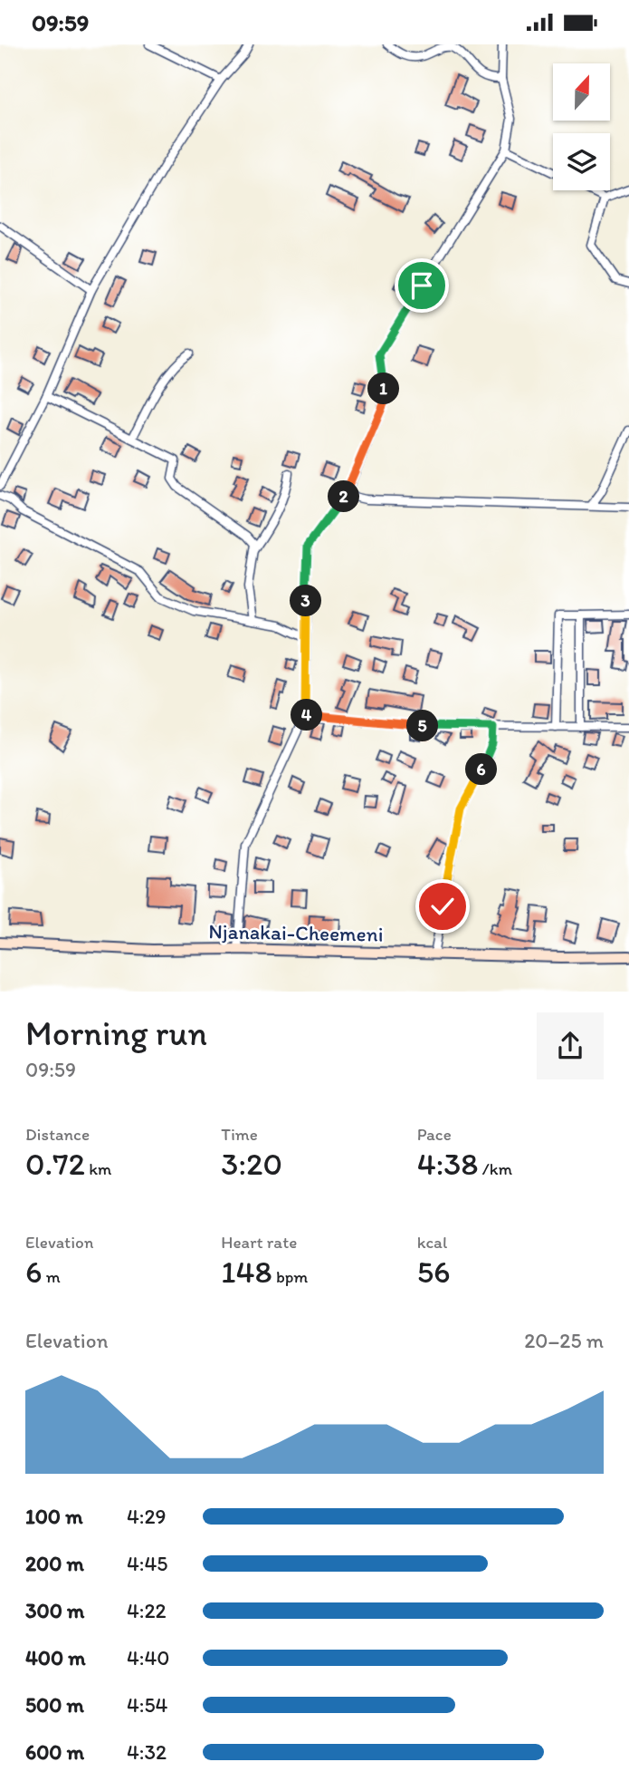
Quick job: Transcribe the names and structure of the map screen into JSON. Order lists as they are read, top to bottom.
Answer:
{
  "streets": {
    "main road": ["Njanakai-Cheemeni"]
  },
  "north": "top",
  "page": {
    "status": "09:59",
    "pins": [
      "1",
      "2",
      "3",
      "4",
      "5",
      "6"
    ],
    "heading": ["Morning run", "09:59"],
    "stats": [
      ["Distance", "0.72 km"],
      ["Time", "3:20"],
      ["Pace", "4:38 /km"],
      ["Elevation", "6 m"],
      ["Heart rate", "148 bpm"],
      ["kcal", "56"]
    ],
    "chart": ["Elevation", "20–25 m"],
    "list": [
      {
        "name": "100 m",
        "note": "4:29"
      },
      {
        "name": "200 m",
        "note": "4:45"
      },
      {
        "name": "300 m",
        "note": "4:22"
      },
      {
        "name": "400 m",
        "note": "4:40"
      },
      {
        "name": "500 m",
        "note": "4:54"
      },
      {
        "name": "600 m",
        "note": "4:32"
      }
    ]
  }
}
